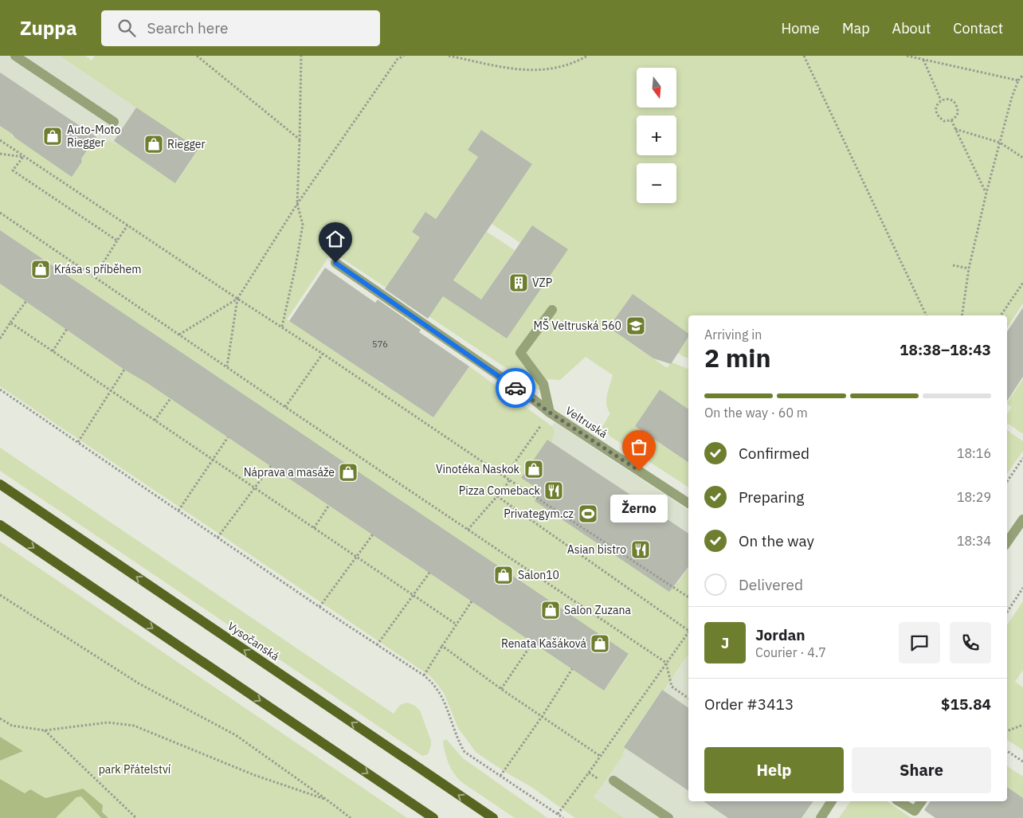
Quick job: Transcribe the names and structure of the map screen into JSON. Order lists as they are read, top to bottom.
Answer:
{
  "streets": {
    "main road": ["Vysočanská"],
    "street": ["Veltruská"]
  },
  "parks": ["park Přátelství"],
  "places": {
    "shop": [
      "Auto-Moto Riegger",
      "Riegger",
      "Krása s příběhem",
      "Vinotéka Naskok",
      "Náprava a masáže",
      "Salon10",
      "Salon Zuzana",
      "Renata Kašáková"
    ],
    "building": ["VZP"],
    "school or university": ["MŠ Veltruská 560"],
    "other": ["Žerno"],
    "restaurant": ["Pizza Comeback", "Asian bistro"],
    "sports": ["Privategym.cz"]
  },
  "house_numbers": ["576"],
  "north": "bottom",
  "page": {
    "header": "Zuppa",
    "search": "Search here",
    "nav": [
      "Home",
      "Map",
      "About",
      "Contact"
    ],
    "map_buttons": ["+", "−"],
    "heading": ["2 min", "Arriving in", "18:38–18:43"],
    "panel": [
      "Jordan",
      "Courier · 4.7",
      "Order #3413",
      "$15.84"
    ],
    "bar": "On the way · 60 m",
    "list": [
      ["Confirmed", "18:16"],
      ["Preparing", "18:29"],
      ["On the way", "18:34"],
      "Delivered"
    ],
    "bubble": "Žerno",
    "round": "J",
    "buttons": ["Help", "Share"]
  }
}
